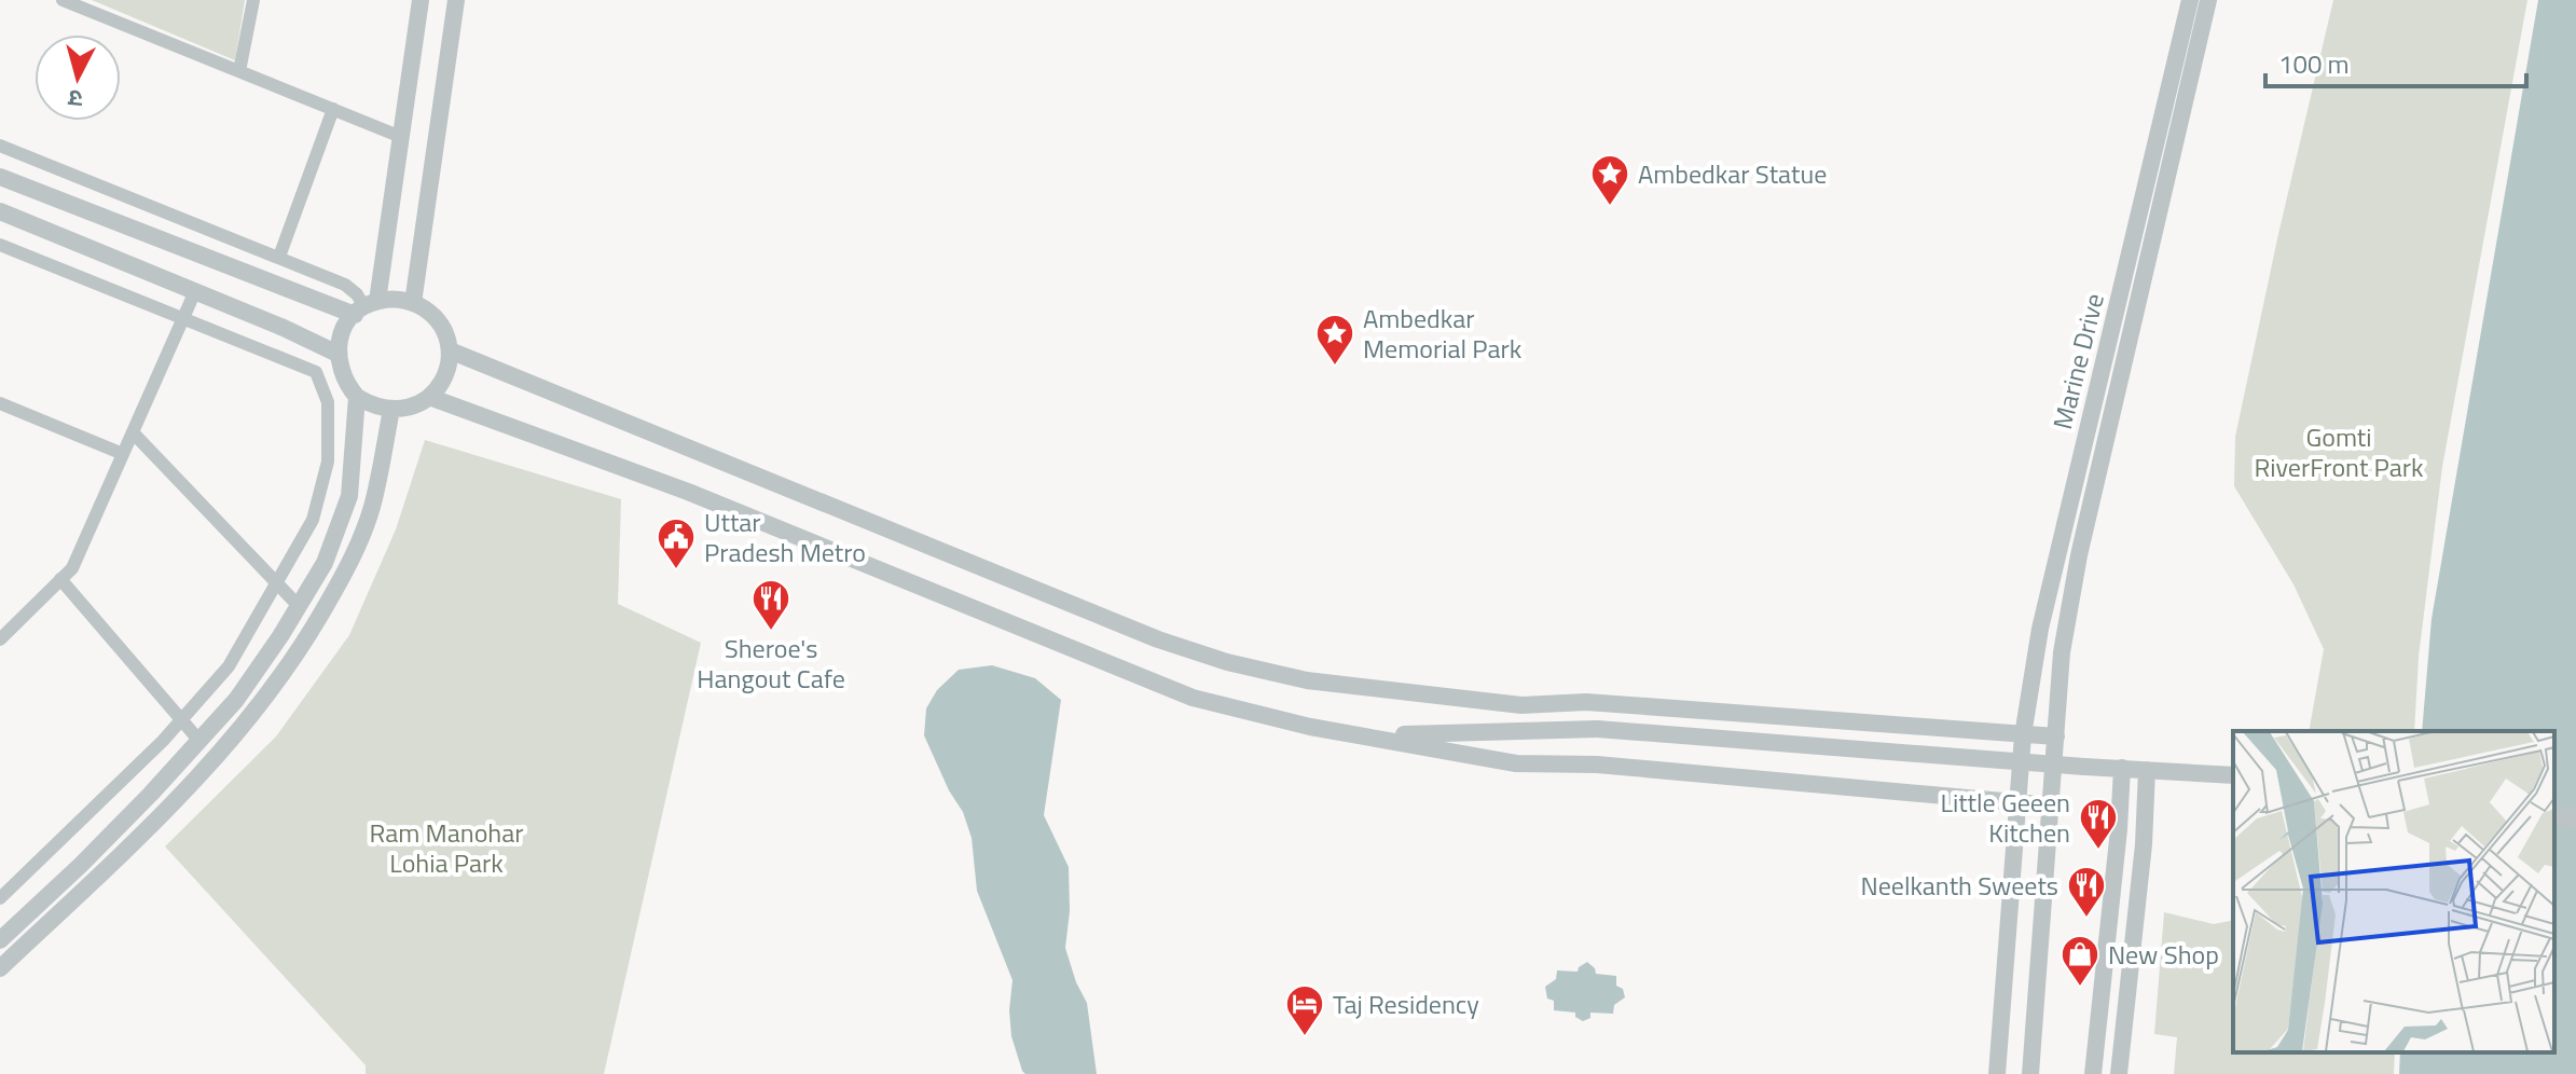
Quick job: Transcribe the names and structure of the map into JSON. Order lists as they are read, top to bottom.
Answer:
{
  "streets": {
    "street": ["Marine Drive"]
  },
  "parks": ["Gomti RiverFront Park", "Ram Manohar Lohia Park"],
  "places": {
    "place": ["Ambedkar Statue", "Ambedkar Memorial Park"],
    "public building": ["Uttar Pradesh Metro"],
    "restaurant": ["Sheroe's Hangout Cafe", "Little Geeen Kitchen", "Neelkanth Sweets"],
    "shop": ["New Shop"],
    "hotel": ["Taj Residency"]
  },
  "scale_bar": "100 m",
  "north": "bottom"
}
